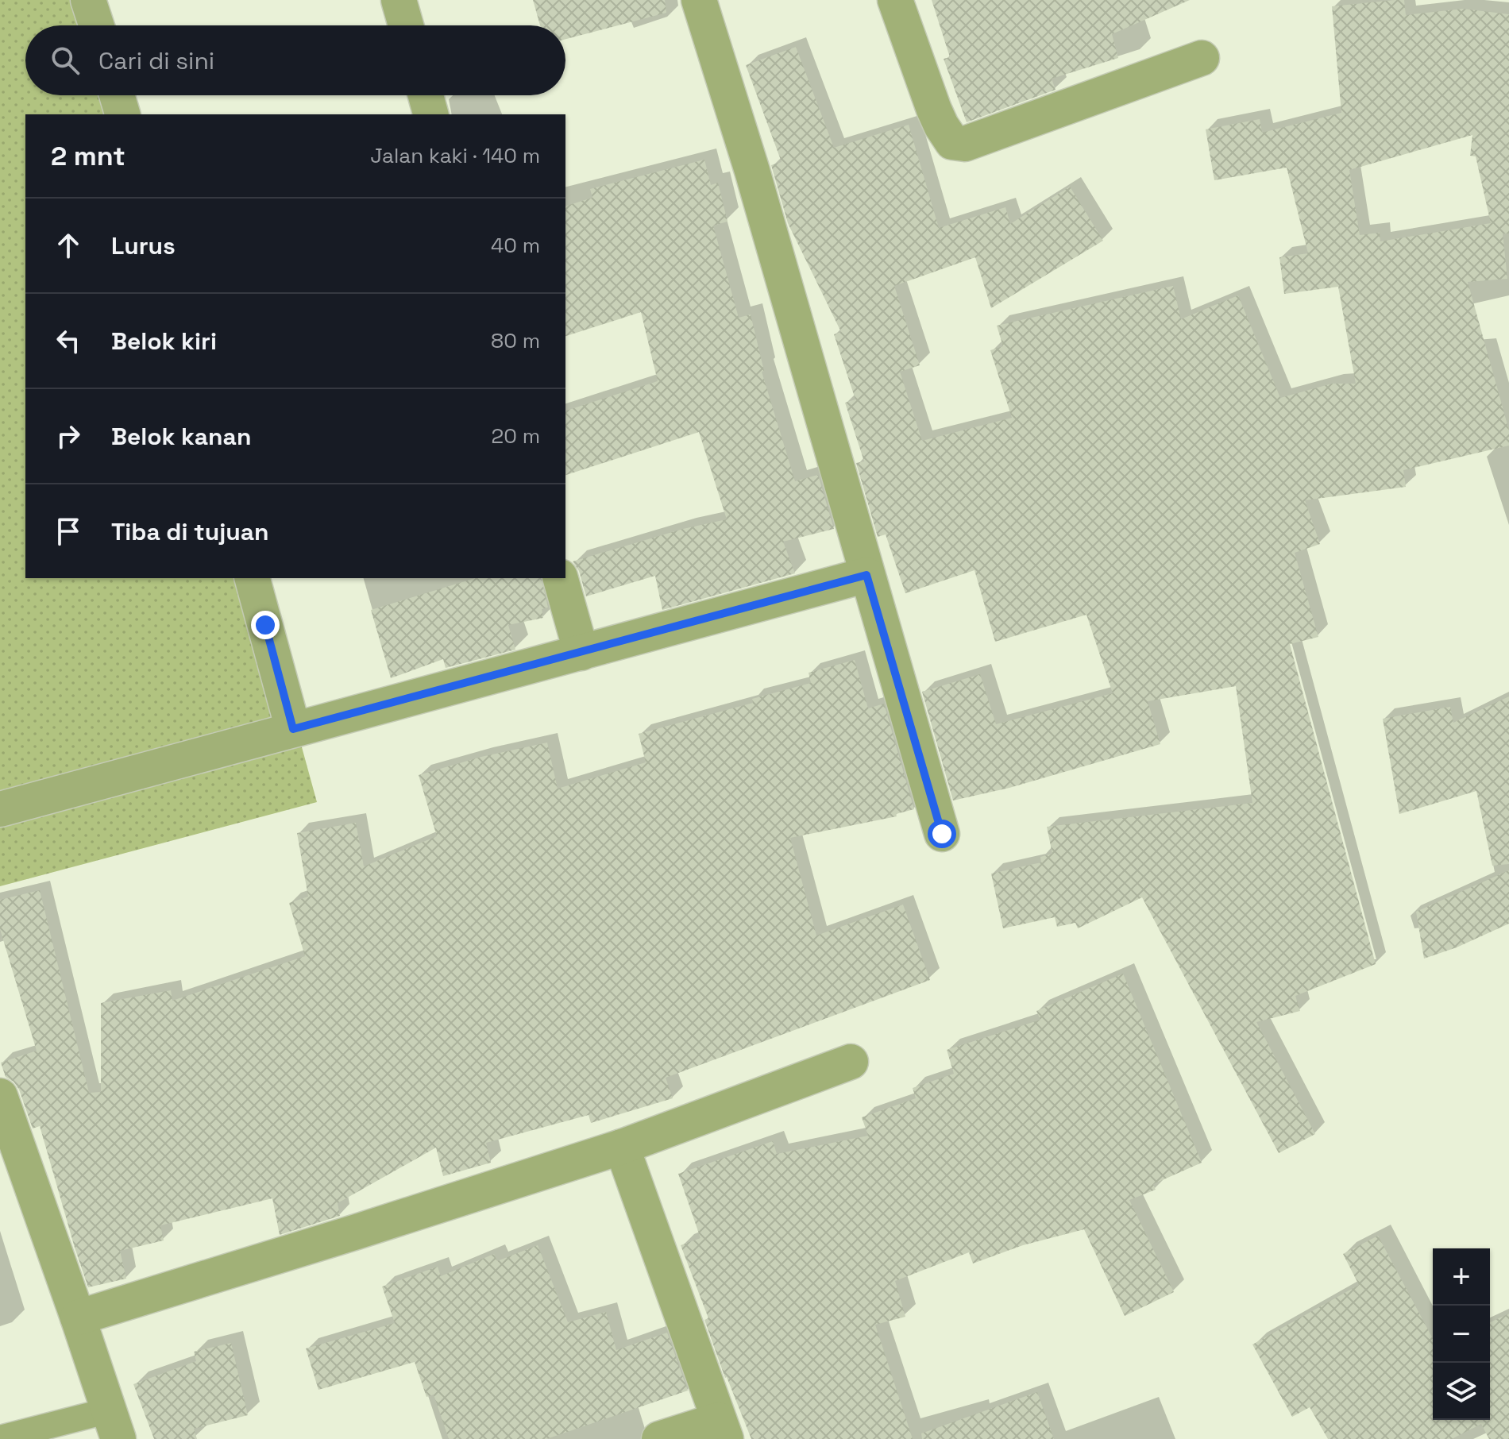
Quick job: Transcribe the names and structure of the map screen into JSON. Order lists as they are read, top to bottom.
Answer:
{
  "page": {
    "search": "Cari di sini",
    "heading": ["2 mnt", "Jalan kaki · 140 m"],
    "list": [
      ["Lurus", "40 m"],
      ["Belok kiri", "80 m"],
      ["Belok kanan", "20 m"],
      "Tiba di tujuan"
    ],
    "map_buttons": ["+", "−"]
  }
}
